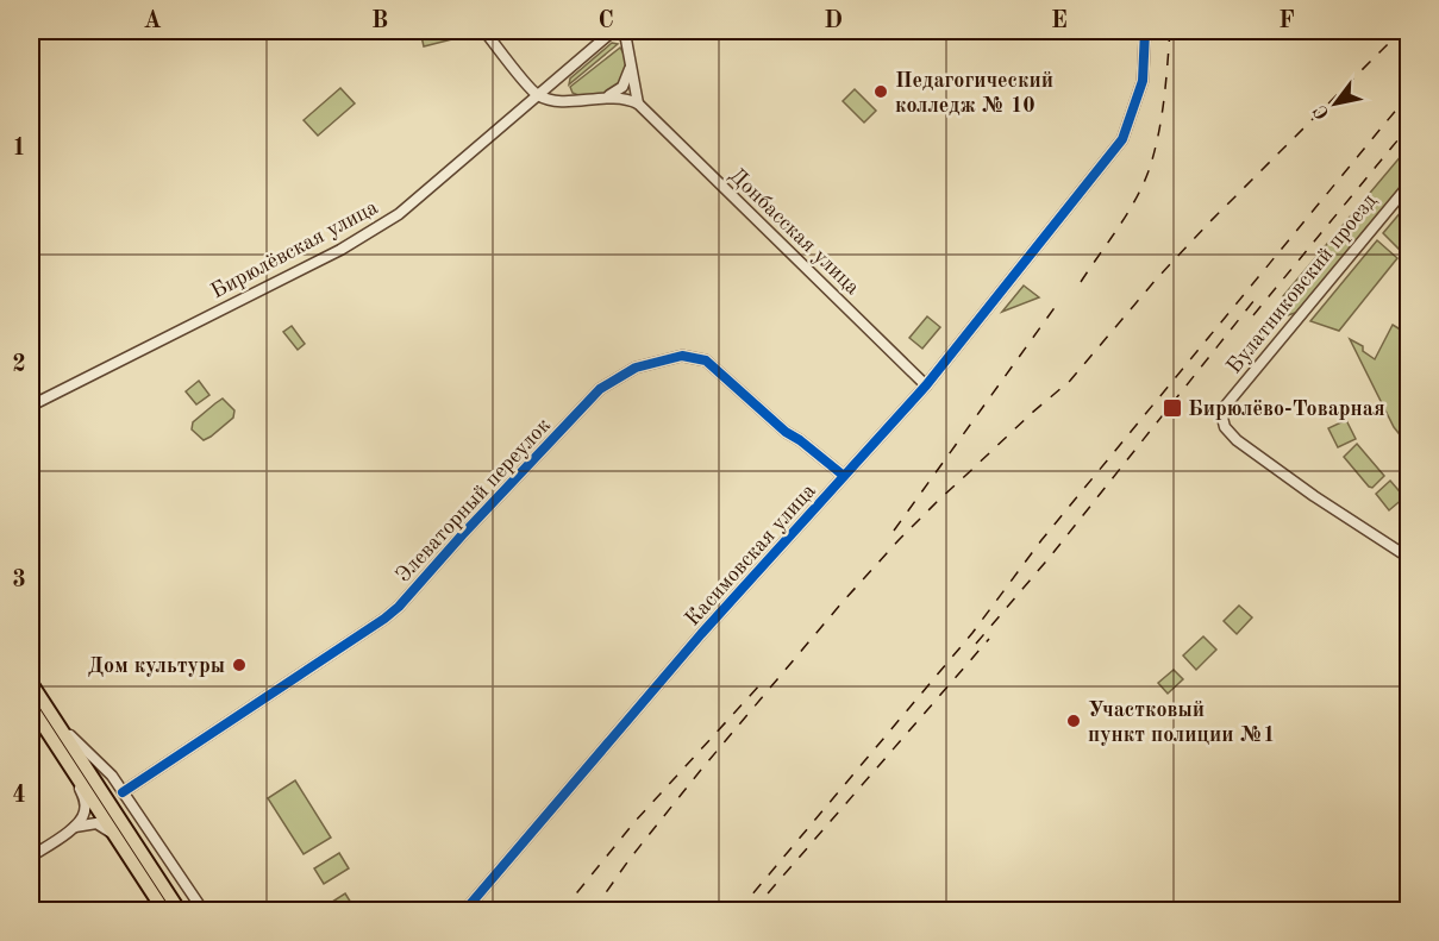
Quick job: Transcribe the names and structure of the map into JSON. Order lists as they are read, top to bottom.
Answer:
{
  "streets": {
    "street": [
      "Донбасская улица",
      "Бирюлёвская улица",
      "Булатниковский проезд",
      "Элеваторный переулок",
      "Касимовская улица"
    ]
  },
  "crossings": [
    ["Донбасская улица", "Касимовская улица"],
    ["Элеваторный переулок", "Касимовская улица"]
  ],
  "places": {
    "other": ["Педагогический колледж № 10", "Дом культуры", "Участковый пункт полиции №1"],
    "transit": ["Бирюлёво-Товарная"]
  },
  "north": "bottom left",
  "grid": {
    "columns": [
      "A",
      "B",
      "C",
      "D",
      "E",
      "F"
    ],
    "rows": [
      "1",
      "2",
      "3",
      "4"
    ]
  }
}
